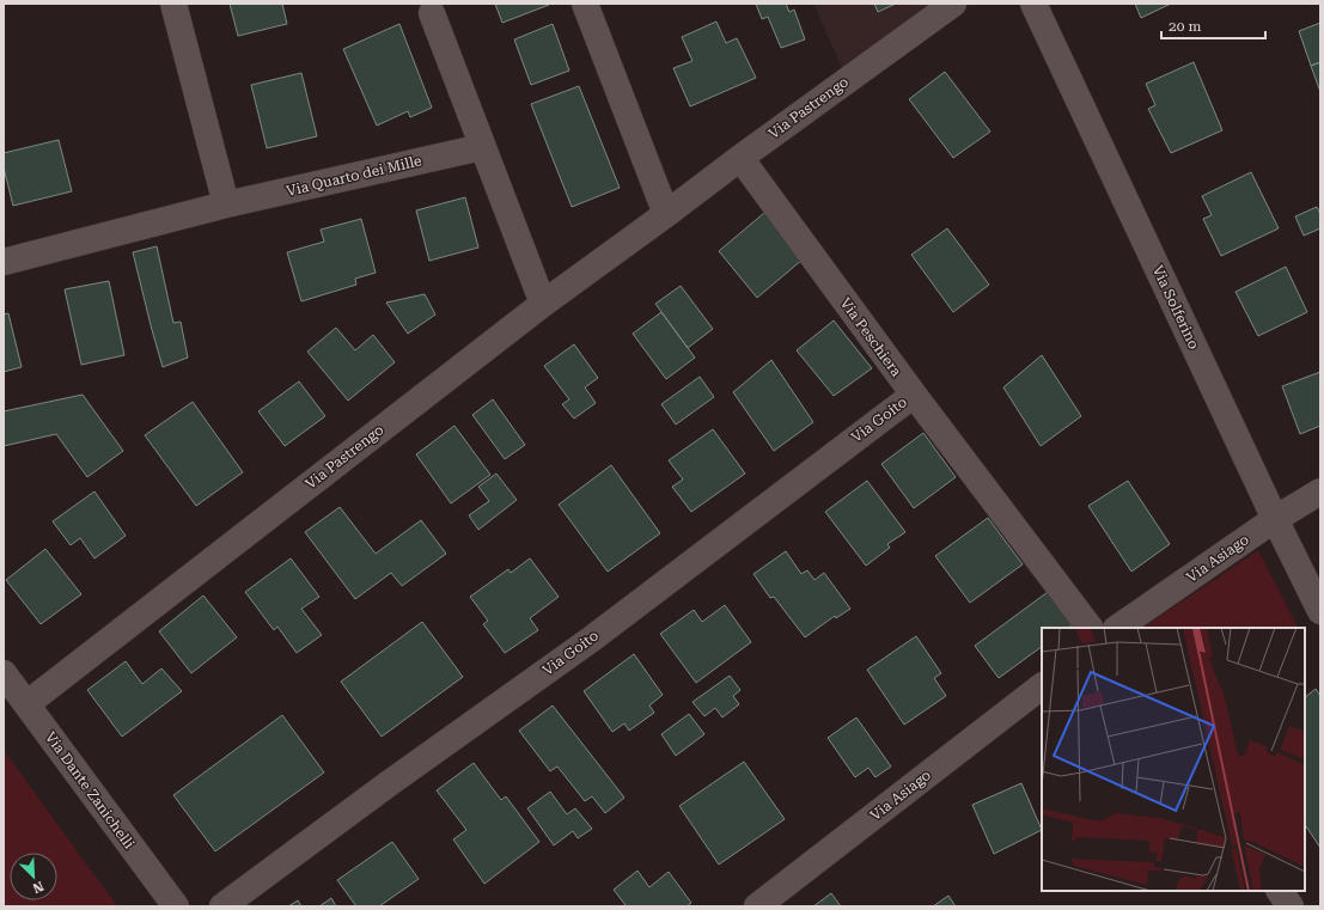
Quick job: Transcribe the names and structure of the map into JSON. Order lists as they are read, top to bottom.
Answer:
{
  "streets": {
    "street": [
      "Via Pastrengo",
      "Via Quarto dei Mille",
      "Via Solferino",
      "Via Peschiera",
      "Via Goito",
      "Via Asiago",
      "Via Dante Zanichelli"
    ]
  },
  "crossings": [
    ["Via Pastrengo", "Via Peschiera"],
    ["Via Pastrengo", "Via Dante Zanichelli"],
    ["Via Solferino", "Via Asiago"],
    ["Via Peschiera", "Via Goito"]
  ],
  "scale_bar": "20 m",
  "north": "bottom right"
}
